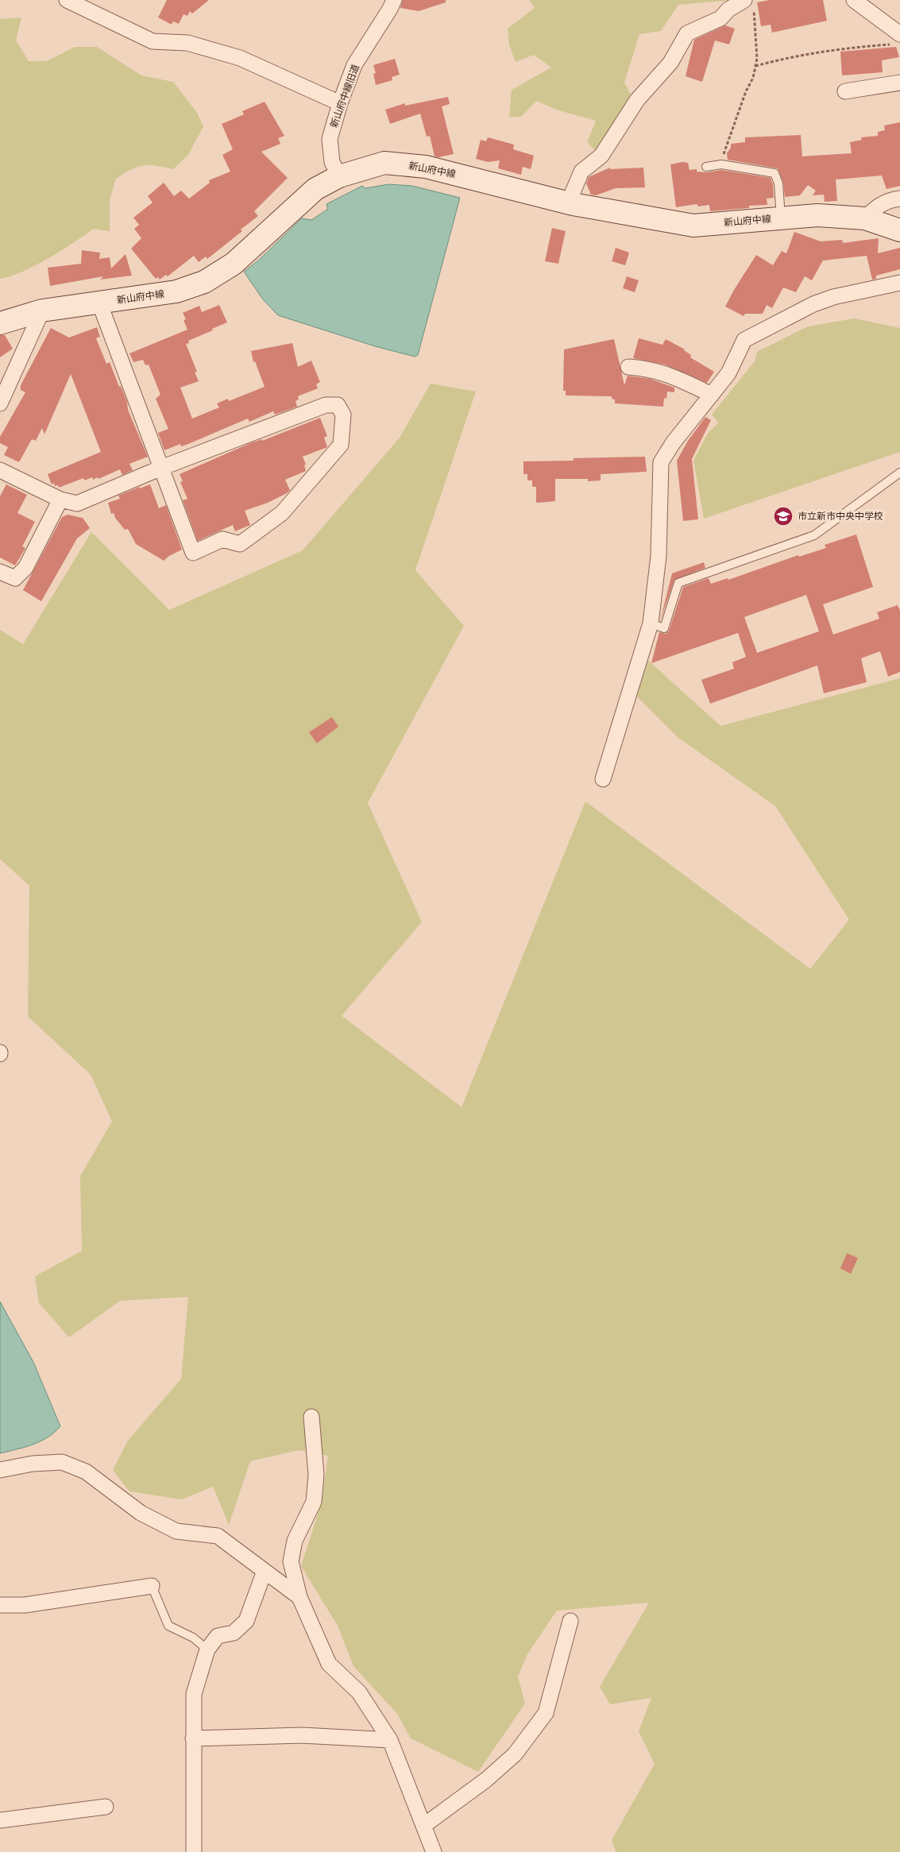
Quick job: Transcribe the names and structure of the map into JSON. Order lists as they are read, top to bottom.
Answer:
{
  "streets": {
    "main road": ["新山府中線"],
    "street": ["新山府中線旧道"]
  },
  "crossings": [
    ["新山府中線旧道", "新山府中線"]
  ],
  "places": {
    "school or university": ["市立新市中央中学校"]
  }
}
